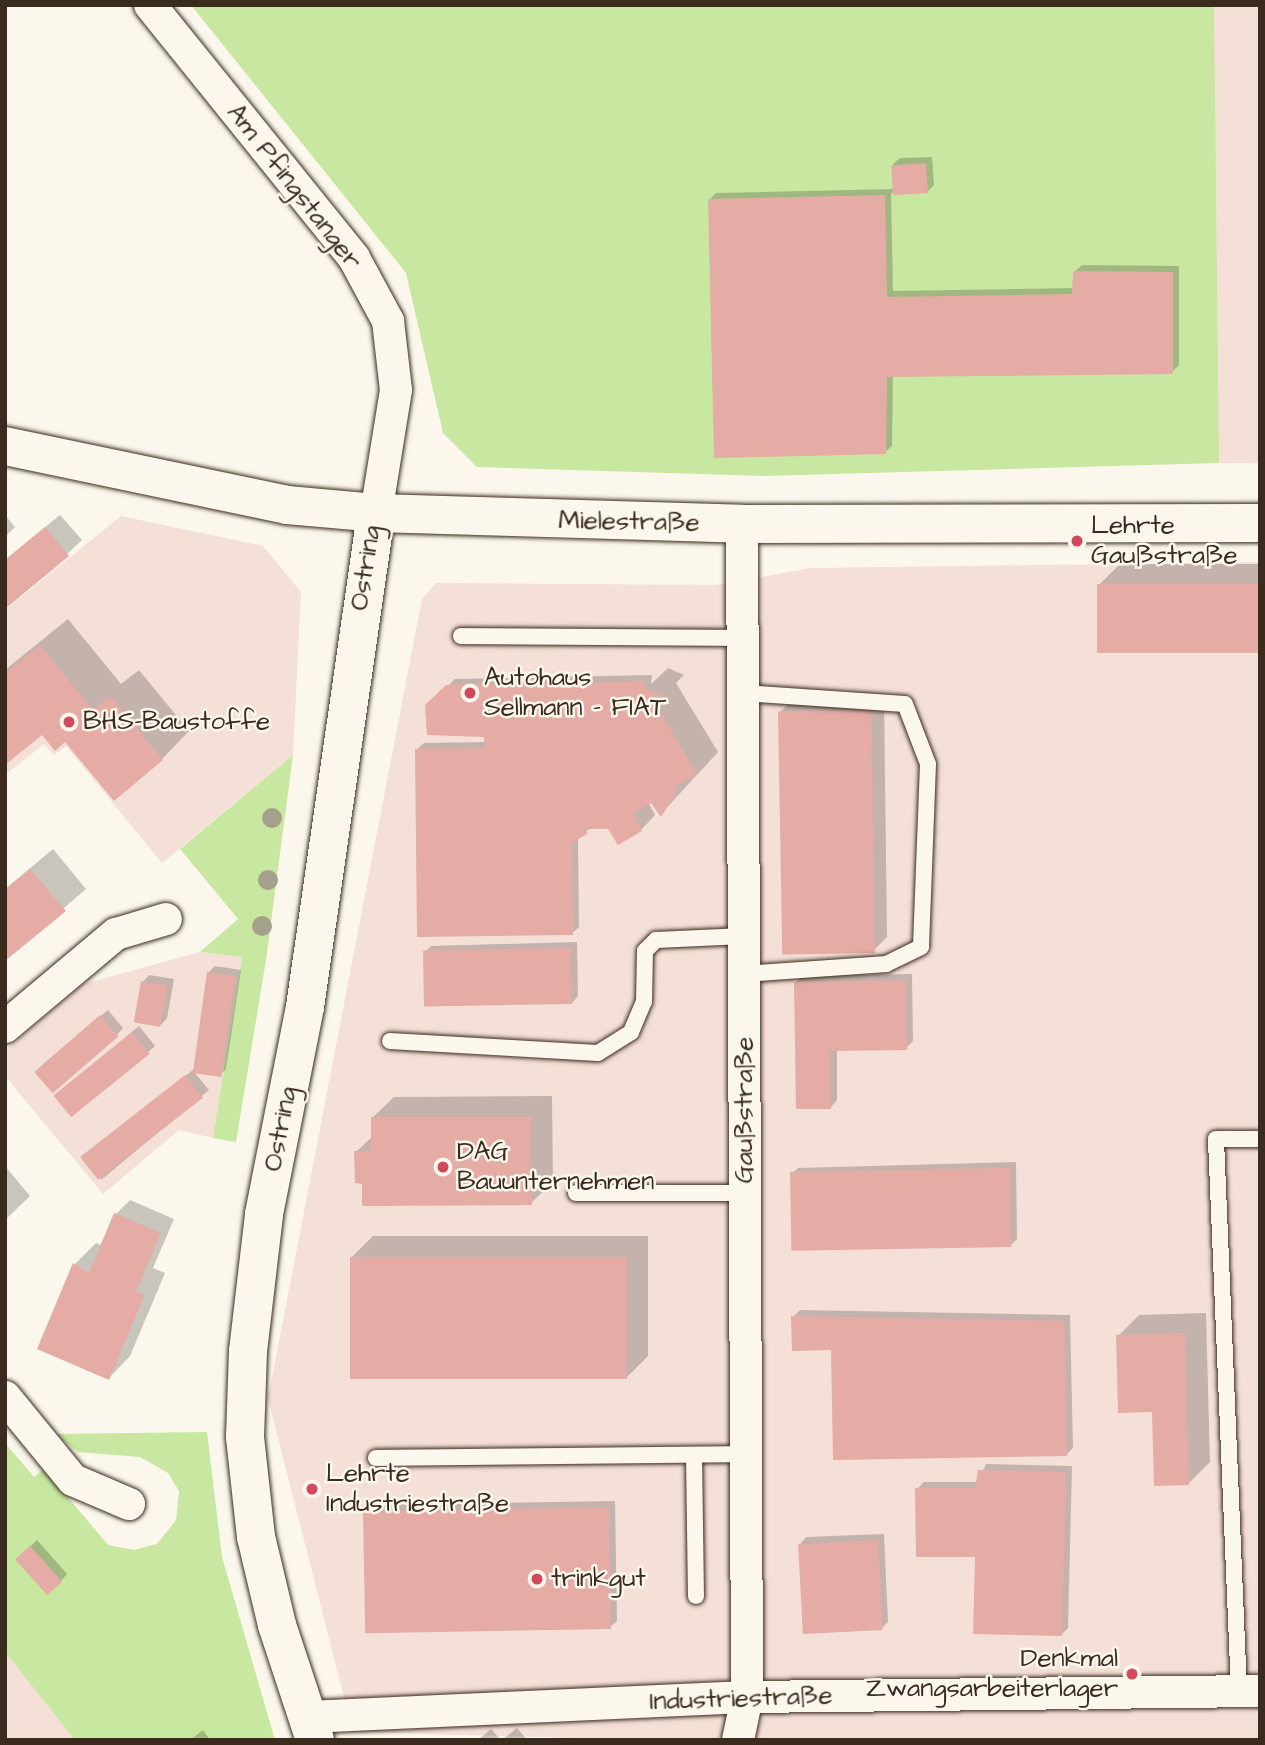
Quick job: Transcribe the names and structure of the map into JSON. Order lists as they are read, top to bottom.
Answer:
{
  "streets": {
    "street": [
      "Am Pfingstanger",
      "Mielestraße",
      "Ostring",
      "Gaußstraße",
      "Industriestraße"
    ]
  },
  "crossings": [
    ["Am Pfingstanger", "Mielestraße"],
    ["Am Pfingstanger", "Ostring"],
    ["Mielestraße", "Ostring"],
    ["Mielestraße", "Gaußstraße"],
    ["Ostring", "Industriestraße"],
    ["Gaußstraße", "Industriestraße"]
  ],
  "places": [
    "Lehrte Gaußstraße",
    "Autohaus Sellmann - FIAT",
    "BHS-Baustoffe",
    "DAG Bauunternehmen",
    "Lehrte Industriestraße",
    "trinkgut",
    "Denkmal Zwangsarbeiterlager"
  ]
}
